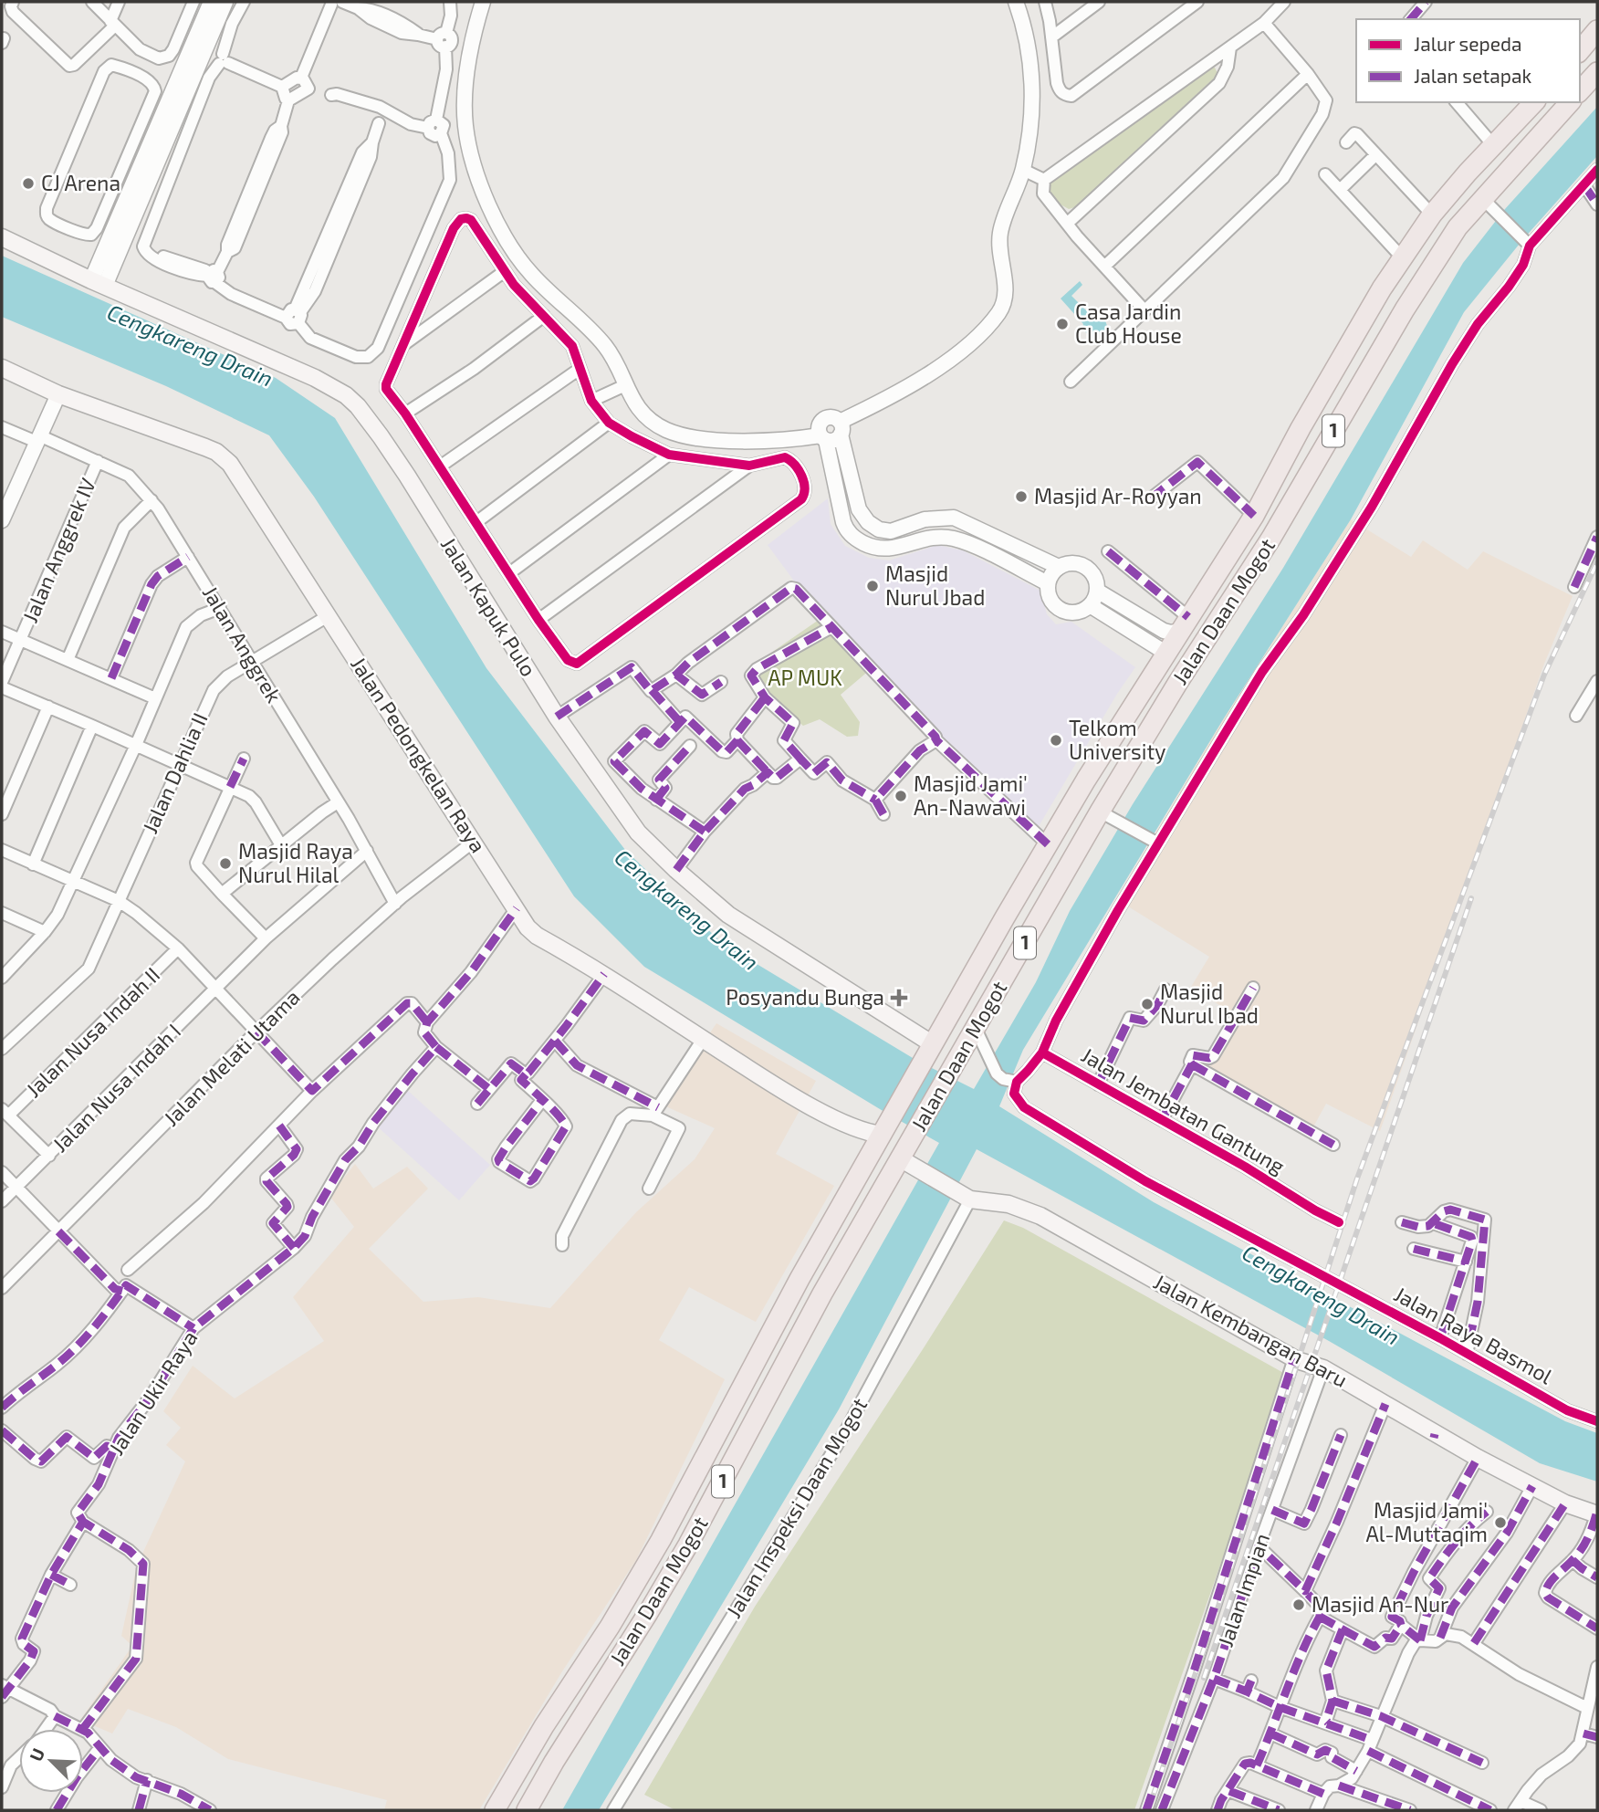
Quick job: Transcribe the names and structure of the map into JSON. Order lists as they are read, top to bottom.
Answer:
{
  "streets": {
    "highway": ["1", "Jalan Daan Mogot"],
    "main road": ["Jalan Kapuk Pulo", "Jalan Pedongkelan Raya", "Jalan Kembangan Baru"],
    "street": [
      "Jalan Anggrek IV",
      "Jalan Anggrek",
      "Jalan Dahlia II",
      "Jalan Nusa Indah II",
      "Jalan Melati Utama",
      "Jalan Nusa Indah I",
      "Jalan Jembatan Gantung",
      "Jalan Raya Basmol",
      "Jalan Ukir Raya",
      "Jalan Inspeksi Daan Mogot",
      "Jalan Impian"
    ]
  },
  "crossings": [
    ["Jalan Anggrek IV", "Jalan Anggrek"],
    ["Jalan Kapuk Pulo", "Jalan Daan Mogot"],
    ["Jalan Daan Mogot", "Jalan Pedongkelan Raya"],
    ["Jalan Daan Mogot", "Jalan Kembangan Baru"],
    ["Jalan Anggrek", "Jalan Dahlia II"],
    ["Jalan Anggrek", "Jalan Melati Utama"],
    ["Jalan Anggrek", "Jalan Nusa Indah I"],
    ["Jalan Pedongkelan Raya", "Jalan Dahlia II"],
    ["Jalan Pedongkelan Raya", "Jalan Melati Utama"],
    ["Jalan Kembangan Baru", "Jalan Inspeksi Daan Mogot"],
    ["Jalan Kembangan Baru", "Jalan Impian"]
  ],
  "water": ["Cengkareng Drain"],
  "parks": ["AP MUK"],
  "places": {
    "other": [
      "CJ Arena",
      "Casa Jardin Club House",
      "Masjid Ar-Royyan",
      "Masjid Nurul Jbad",
      "Telkom University",
      "Masjid Jami' An-Nawawi",
      "Masjid Raya Nurul Hilal",
      "Masjid Nurul Ibad",
      "Masjid Jami' Al-Muttaqim",
      "Masjid An-Nur"
    ],
    "health": ["Posyandu Bunga"]
  },
  "legend": ["Jalur sepeda", "Jalan setapak"],
  "north": "top left"
}
